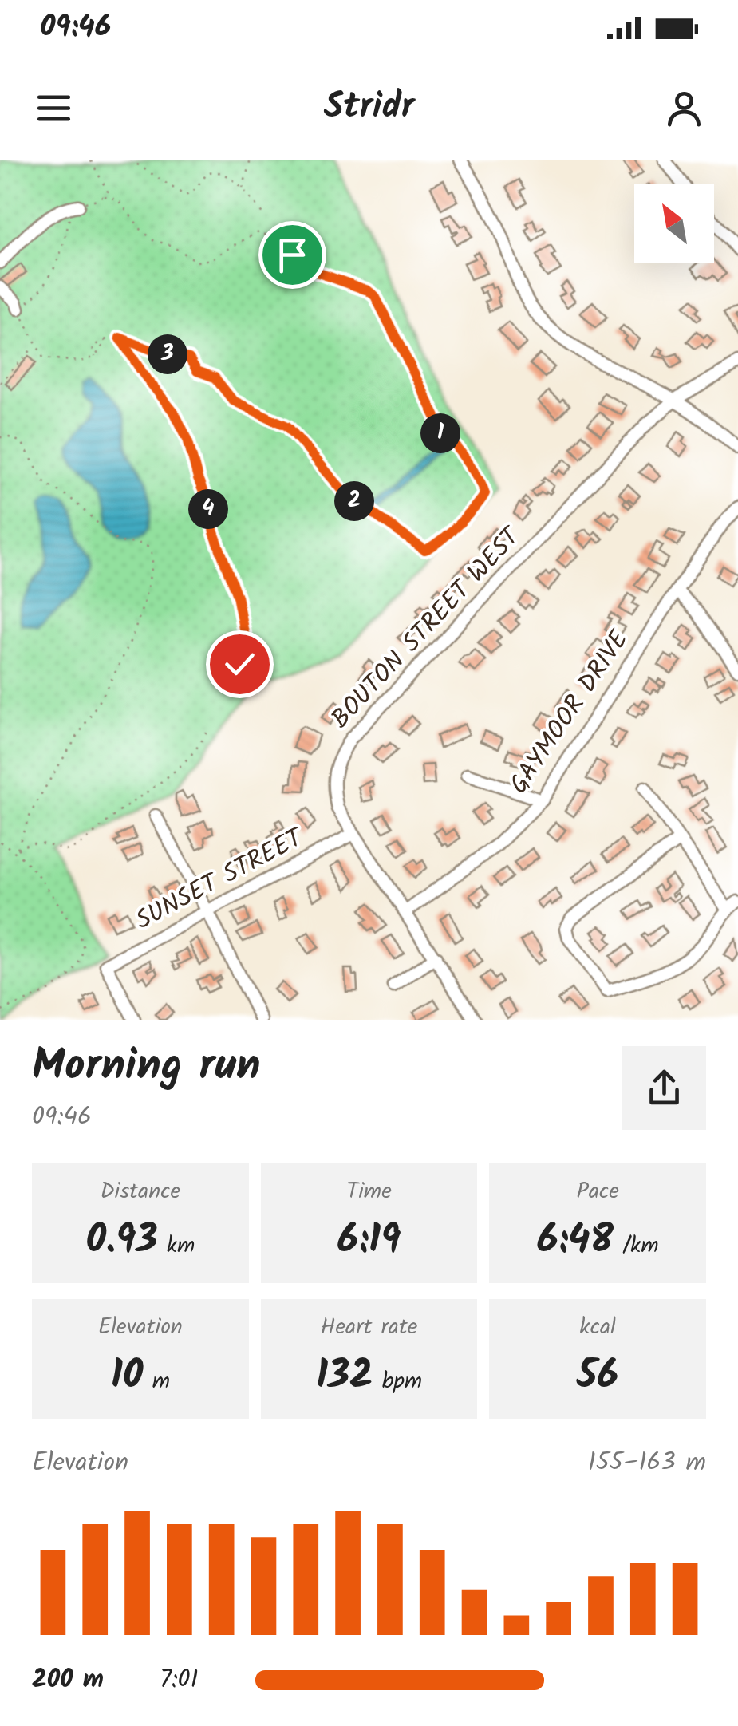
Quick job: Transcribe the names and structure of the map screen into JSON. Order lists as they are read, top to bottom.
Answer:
{
  "streets": {
    "street": ["BOUTON STREET WEST", "GAYMOOR DRIVE", "SUNSET STREET"]
  },
  "crossings": [
    ["BOUTON STREET WEST", "GAYMOOR DRIVE"],
    ["BOUTON STREET WEST", "SUNSET STREET"]
  ],
  "north": "top left",
  "page": {
    "status": "09:46",
    "header": "Stridr",
    "pins": [
      "3",
      "1",
      "2",
      "4"
    ],
    "heading": ["Morning run", "09:46"],
    "stats": [
      ["Distance", "0.93 km"],
      ["Time", "6:19"],
      ["Pace", "6:48 /km"],
      ["Elevation", "10 m"],
      ["Heart rate", "132 bpm"],
      ["kcal", "56"]
    ],
    "chart": ["Elevation", "155–163 m"],
    "list": [
      {
        "name": "200 m",
        "note": "7:01"
      }
    ]
  }
}
